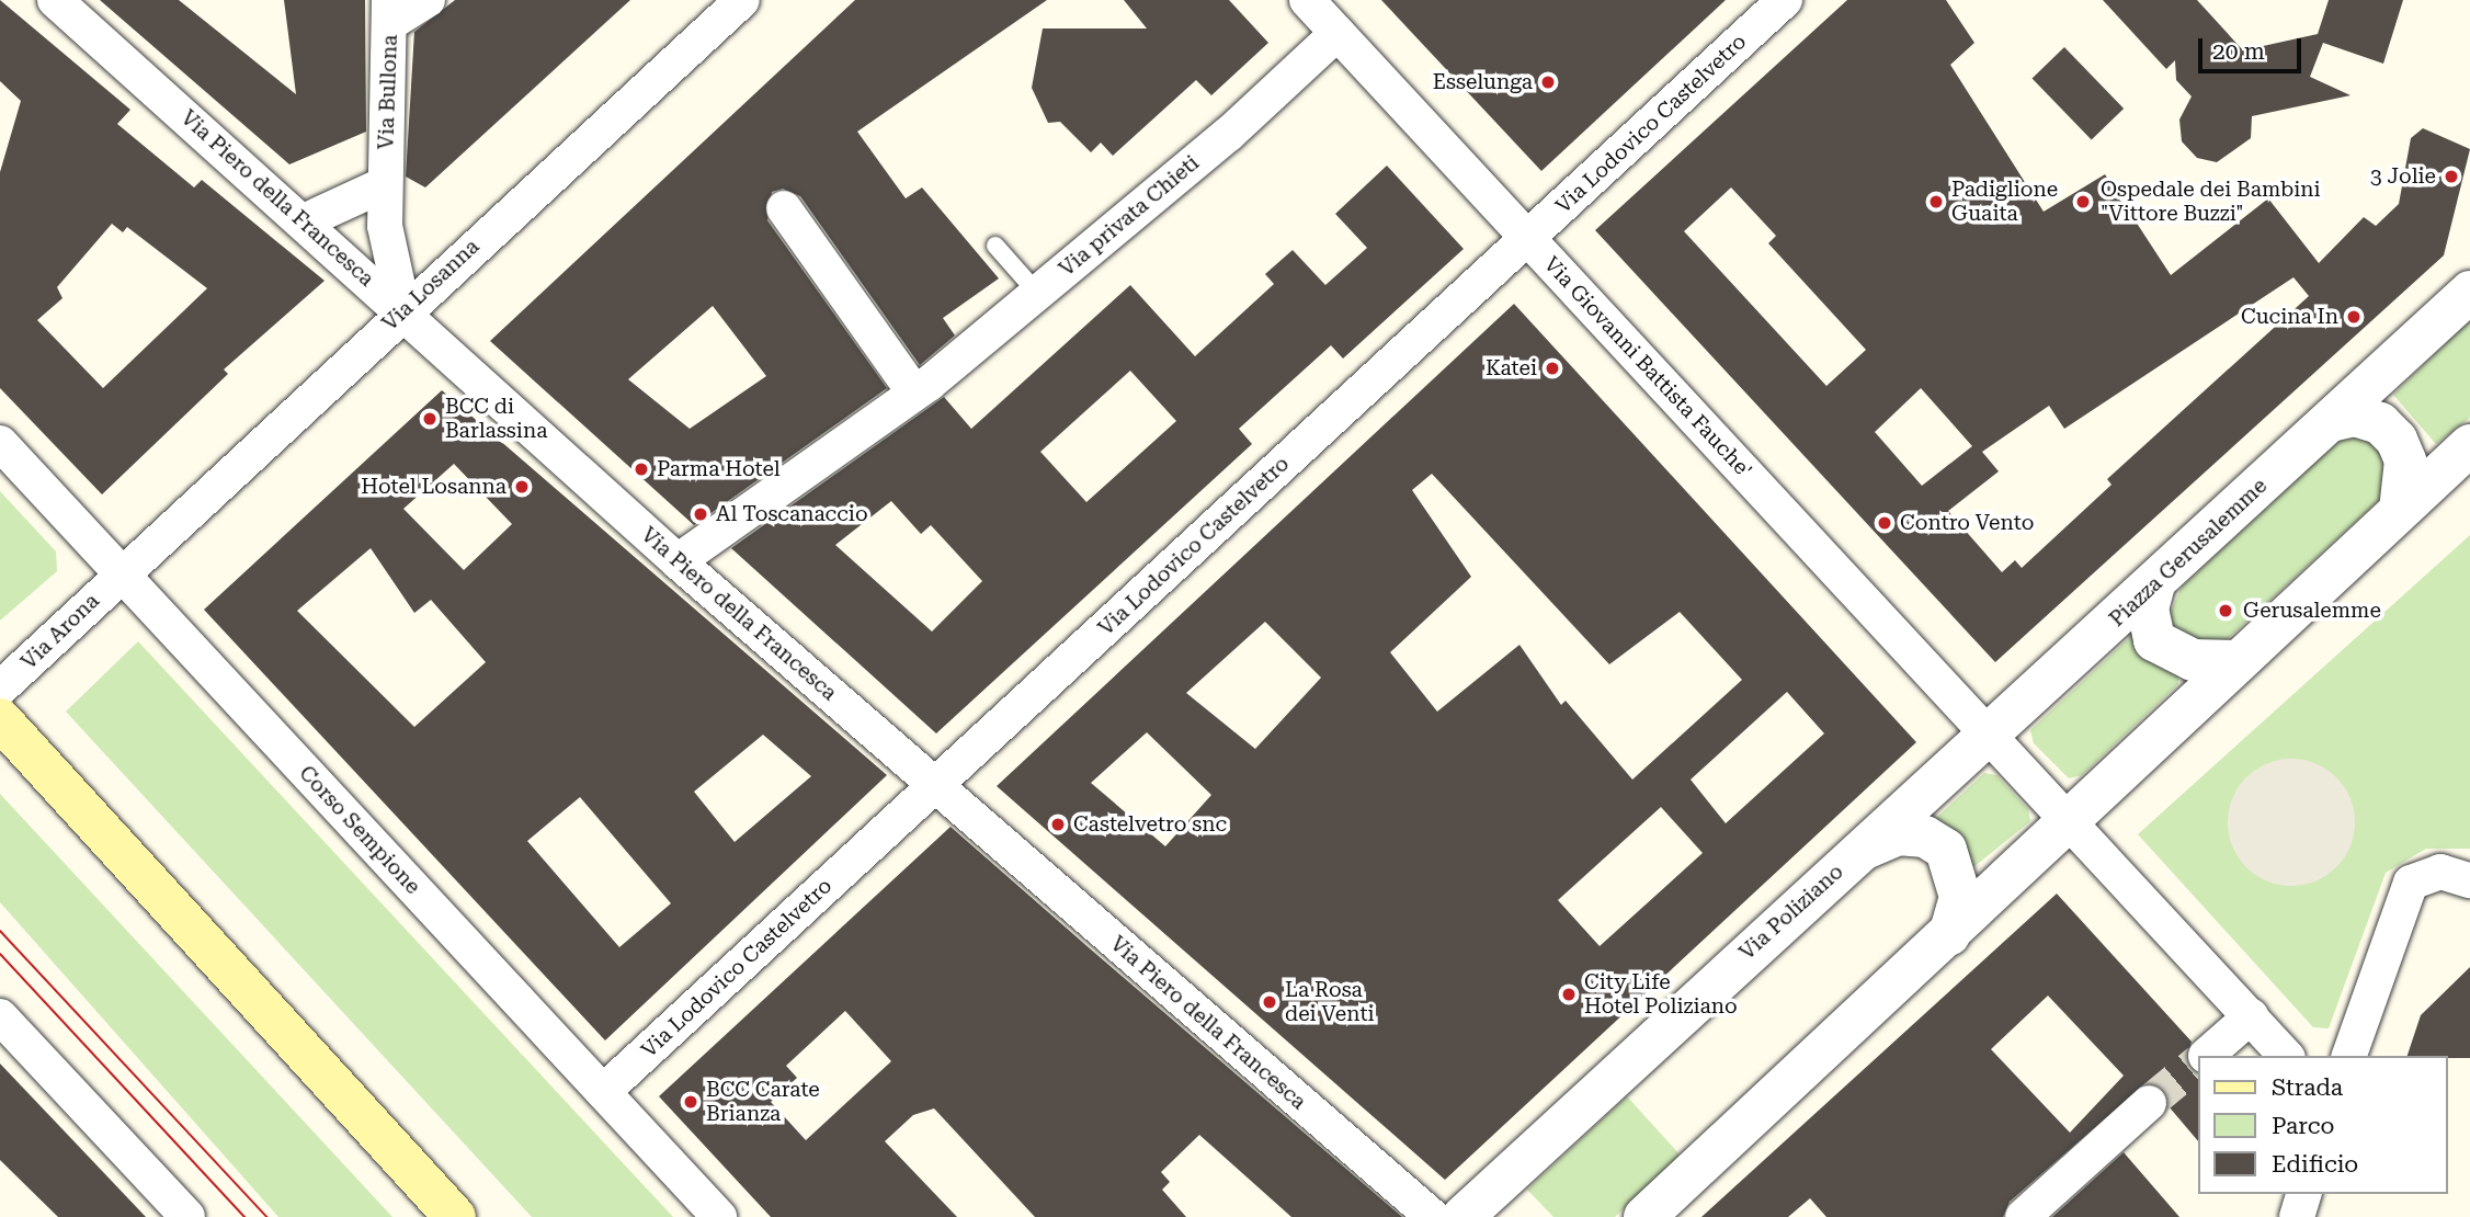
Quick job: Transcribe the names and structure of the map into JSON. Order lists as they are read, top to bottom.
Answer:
{
  "streets": {
    "street": [
      "Via Bullona",
      "Via Lodovico Castelvetro",
      "Via Piero della Francesca",
      "Via privata Chieti",
      "Via Losanna",
      "Via Giovanni Battista Fauche'",
      "Piazza Gerusalemme",
      "Via Arona",
      "Corso Sempione",
      "Via Poliziano"
    ]
  },
  "crossings": [
    ["Via Bullona", "Via Piero della Francesca"],
    ["Via Bullona", "Via Losanna"],
    ["Via Lodovico Castelvetro", "Via Piero della Francesca"],
    ["Via Lodovico Castelvetro", "Via Giovanni Battista Fauche'"],
    ["Via Lodovico Castelvetro", "Corso Sempione"],
    ["Via Piero della Francesca", "Via privata Chieti"],
    ["Via Piero della Francesca", "Via Losanna"],
    ["Via privata Chieti", "Via Giovanni Battista Fauche'"],
    ["Via Losanna", "Via Arona"],
    ["Via Losanna", "Corso Sempione"],
    ["Via Giovanni Battista Fauche'", "Piazza Gerusalemme"],
    ["Via Giovanni Battista Fauche'", "Via Poliziano"],
    ["Piazza Gerusalemme", "Via Poliziano"],
    ["Via Arona", "Corso Sempione"]
  ],
  "places": [
    "Esselunga",
    "3 Jolie",
    "Padiglione Guaita",
    "Ospedale dei Bambini \"Vittore Buzzi\"",
    "Cucina In",
    "Katei",
    "BCC di Barlassina",
    "Parma Hotel",
    "Hotel Losanna",
    "Al Toscanaccio",
    "Contro Vento",
    "Gerusalemme",
    "Castelvetro snc",
    "City Life Hotel Poliziano",
    "La Rosa dei Venti",
    "BCC Carate Brianza"
  ],
  "legend": ["Strada", "Parco", "Edificio"],
  "scale_bar": "20 m"
}
